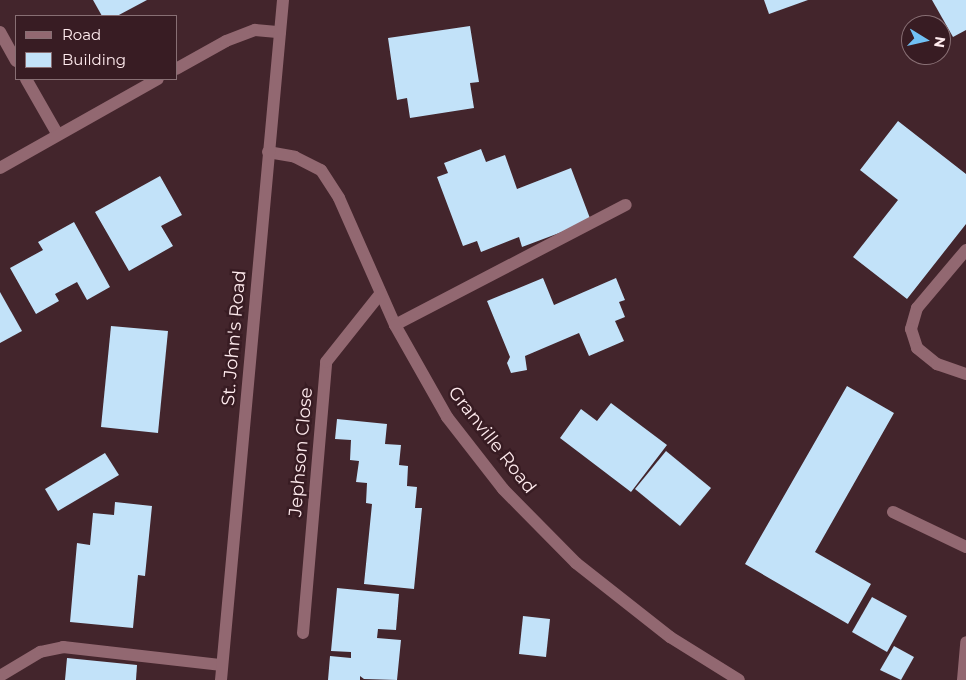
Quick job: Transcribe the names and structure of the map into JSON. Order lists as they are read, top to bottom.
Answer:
{
  "streets": {
    "street": ["St. John's Road", "Granville Road", "Jephson Close"]
  },
  "crossings": [
    ["St. John's Road", "Granville Road"],
    ["Granville Road", "Jephson Close"]
  ],
  "legend": ["Road", "Building"],
  "north": "right"
}
